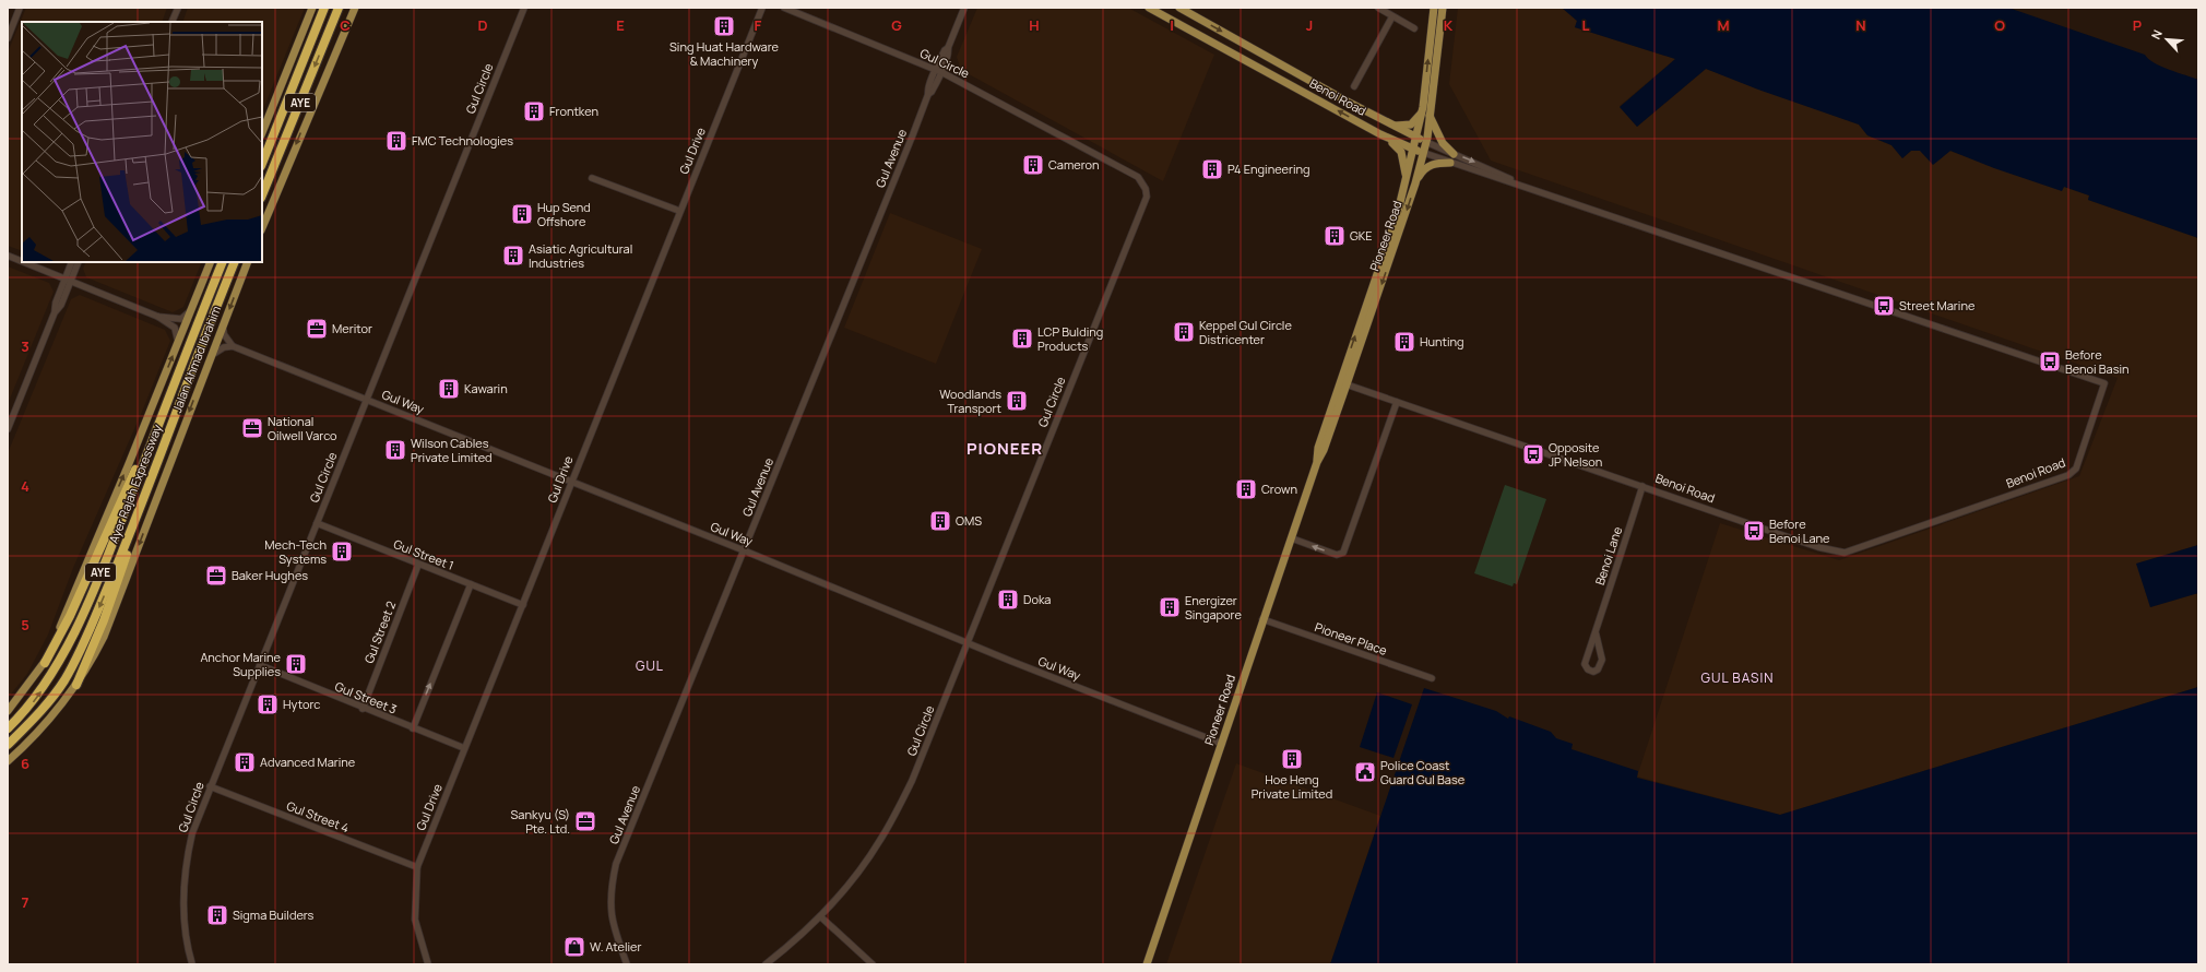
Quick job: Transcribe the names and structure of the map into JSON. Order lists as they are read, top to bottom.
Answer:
{
  "streets": {
    "highway": ["AYE", "Ayer Rajah Expressway"],
    "main road": ["Benoi Road", "Pioneer Road", "Jalan Ahmad Ibrahim"],
    "street": [
      "Gul Circle",
      "Gul Drive",
      "Gul Avenue",
      "Gul Way",
      "Gul Street 1",
      "Benoi Lane",
      "Gul Street 2",
      "Pioneer Place",
      "Gul Street 3",
      "Gul Street 4"
    ]
  },
  "crossings": [
    ["Gul Circle", "Gul Avenue"],
    ["Gul Circle", "Gul Way"],
    ["Gul Circle", "Gul Street 1"],
    ["Gul Circle", "Gul Street 3"],
    ["Gul Circle", "Gul Street 4"],
    ["Benoi Road", "Pioneer Road"],
    ["Benoi Road", "Benoi Lane"],
    ["Gul Drive", "Gul Way"],
    ["Gul Drive", "Gul Street 1"],
    ["Gul Drive", "Gul Street 3"],
    ["Gul Drive", "Gul Street 4"],
    ["Gul Avenue", "Gul Way"],
    ["Pioneer Road", "Gul Way"],
    ["Pioneer Road", "Pioneer Place"],
    ["Gul Street 1", "Gul Street 2"],
    ["Gul Street 2", "Gul Street 3"]
  ],
  "districts": ["PIONEER", "GUL", "GUL BASIN"],
  "places": {
    "building": [
      "Sing Huat Hardware & Machinery",
      "Frontken",
      "FMC Technologies",
      "Cameron",
      "P4 Engineering",
      "Hup Send Offshore",
      "GKE",
      "Asiatic Agricultural Industries",
      "Keppel Gul Circle Districenter",
      "LCP Bulding Products",
      "Hunting",
      "Kawarin",
      "Woodlands Transport",
      "Wilson Cables Private Limited",
      "Crown",
      "OMS",
      "Mech-Tech Systems",
      "Doka",
      "Energizer Singapore",
      "Anchor Marine Supplies",
      "Hytorc",
      "Hoe Heng Private Limited",
      "Advanced Marine",
      "Sigma Builders"
    ],
    "bus stop": [
      "Street Marine",
      "Before Benoi Basin",
      "Opposite JP Nelson",
      "Before Benoi Lane"
    ],
    "office": [
      "Meritor",
      "National Oilwell Varco",
      "Baker Hughes",
      "Sankyu (S) Pte. Ltd."
    ],
    "public building": ["Police Coast Guard Gul Base"],
    "shop": ["W. Atelier"]
  },
  "north": "top left",
  "grid": {
    "columns": [
      "C",
      "D",
      "E",
      "F",
      "G",
      "H",
      "I",
      "J",
      "K",
      "L",
      "M",
      "N",
      "O",
      "P"
    ],
    "rows": [
      "3",
      "4",
      "5",
      "6",
      "7"
    ]
  }
}
